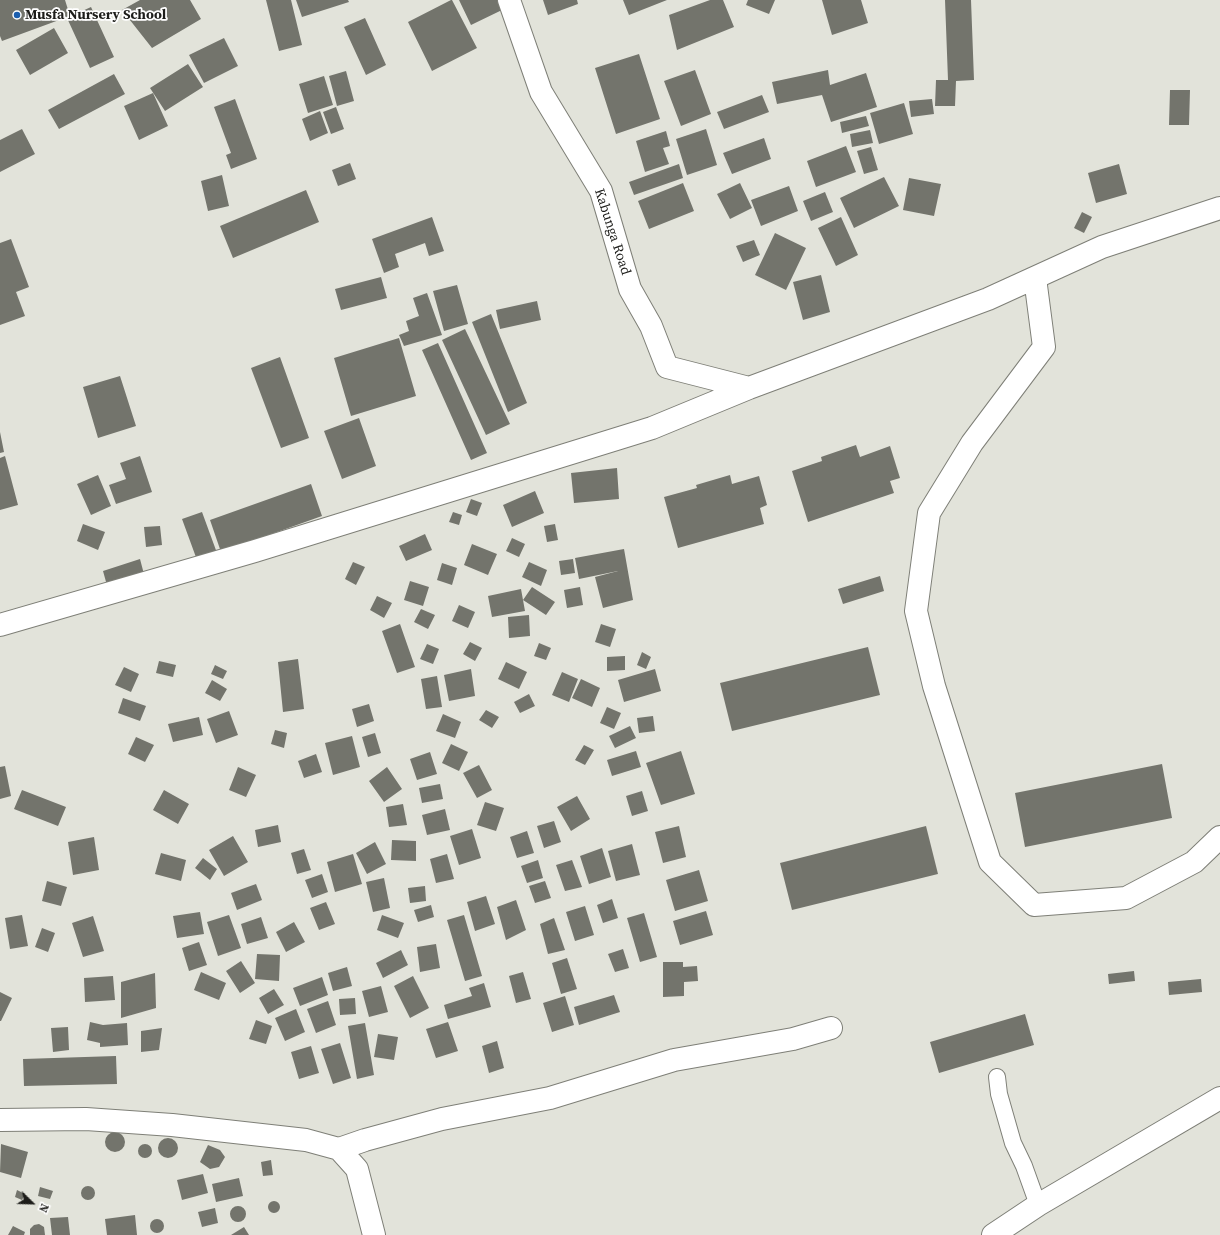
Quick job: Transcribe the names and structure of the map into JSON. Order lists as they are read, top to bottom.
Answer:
{
  "streets": {
    "street": ["Kabunga Road"]
  },
  "places": ["Musfa Nursery School"],
  "north": "bottom right"
}
